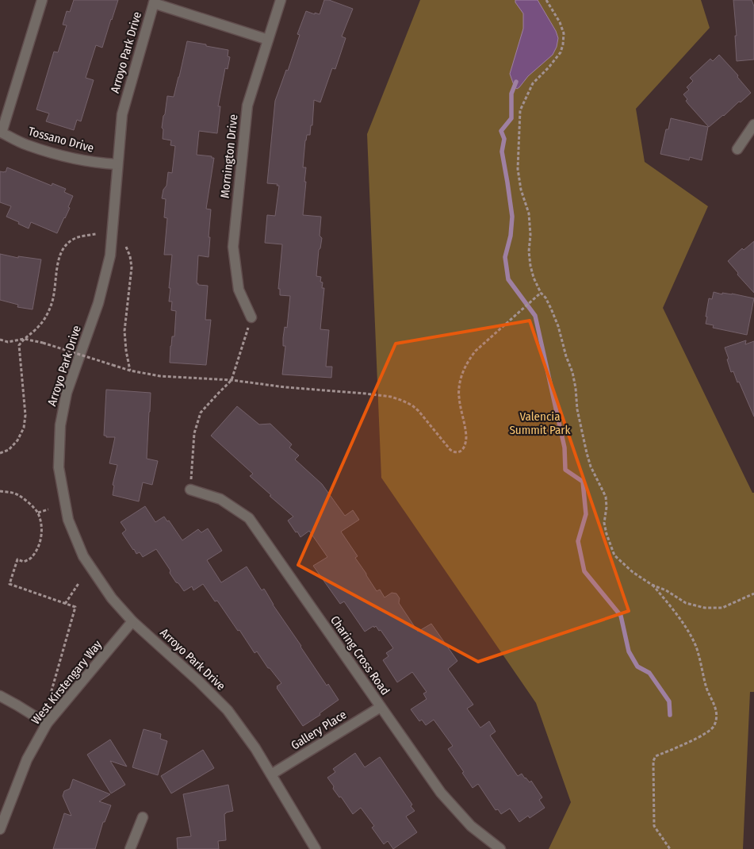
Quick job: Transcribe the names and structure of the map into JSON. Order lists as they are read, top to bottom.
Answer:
{
  "streets": {
    "street": [
      "Arroyo Park Drive",
      "Tossano Drive",
      "Mornington Drive",
      "Charing Cross Road",
      "West Kirstengary Way",
      "Gallery Place"
    ]
  },
  "crossings": [
    ["Arroyo Park Drive", "Tossano Drive"],
    ["Arroyo Park Drive", "West Kirstengary Way"],
    ["Arroyo Park Drive", "Gallery Place"],
    ["Charing Cross Road", "Gallery Place"]
  ],
  "parks": ["Valencia Summit Park"]
}
